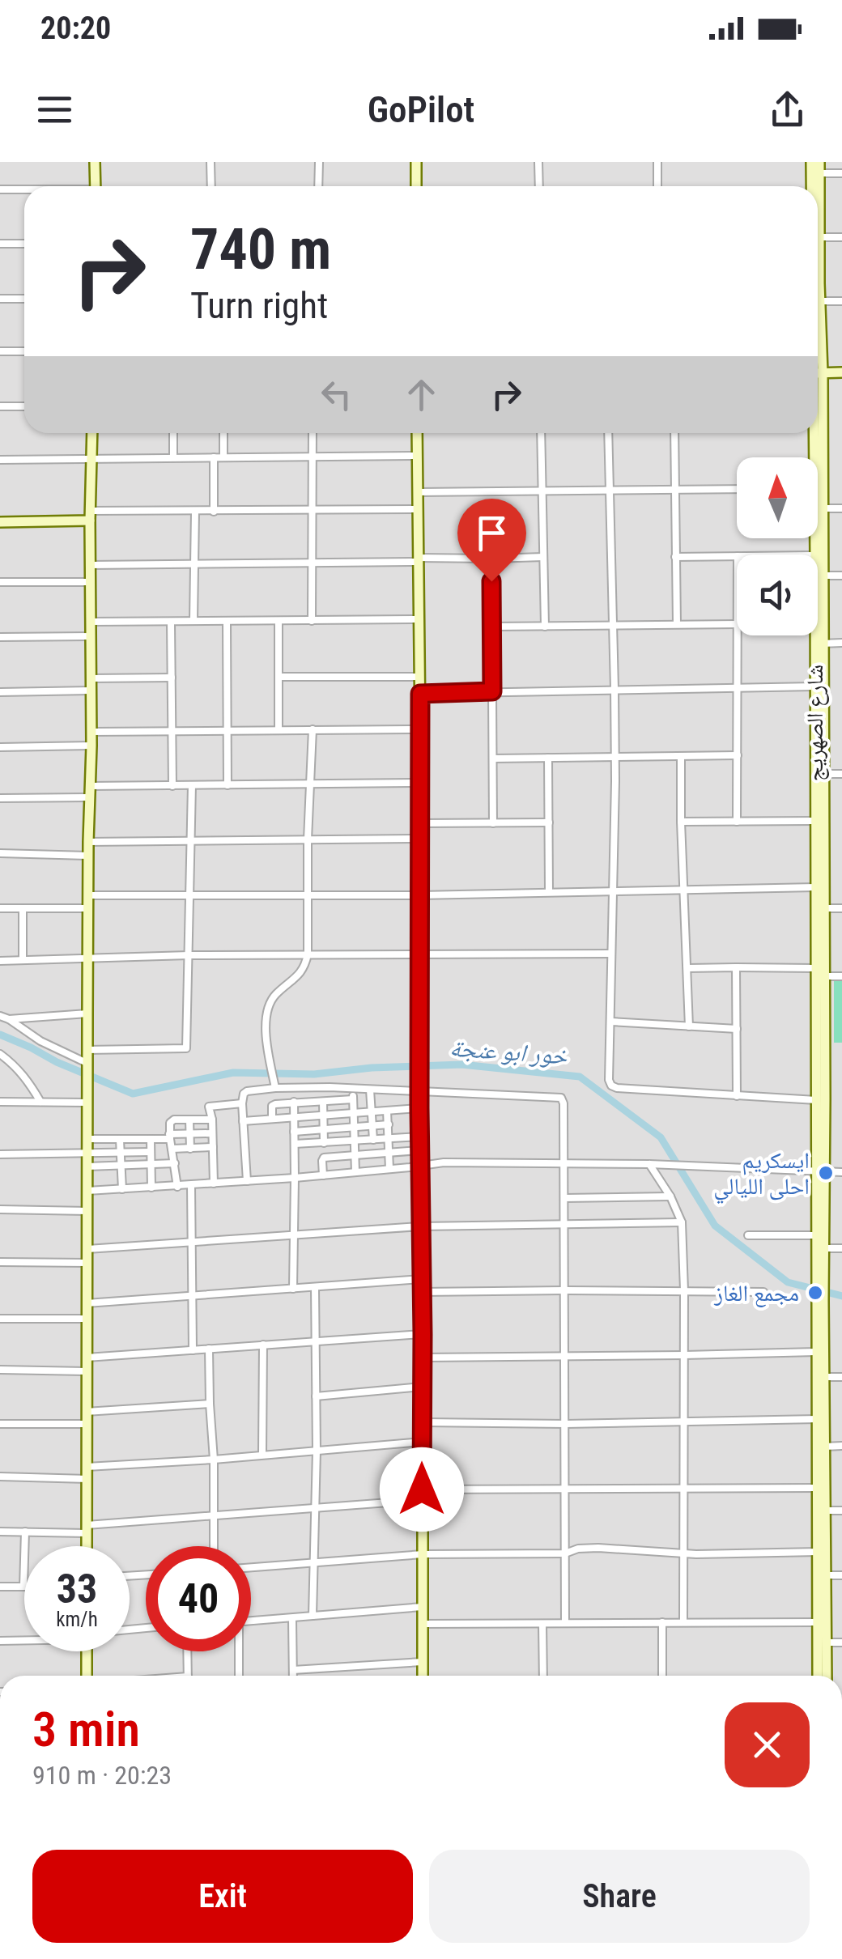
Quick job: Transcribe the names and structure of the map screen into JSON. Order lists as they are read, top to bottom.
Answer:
{
  "streets": {
    "main road": ["شارع الصهريج"]
  },
  "water": ["خور ابو عنجة"],
  "places": ["ايسكريم احلى الليالي", "مجمع الغاز"],
  "north": "top",
  "page": {
    "status": "20:20",
    "header": "GoPilot",
    "turn": ["740 m", "Turn right"],
    "speed": "33 km/h",
    "limit": "40",
    "heading": ["3 min", "910 m · 20:23"],
    "buttons": ["Exit", "Share"]
  }
}
